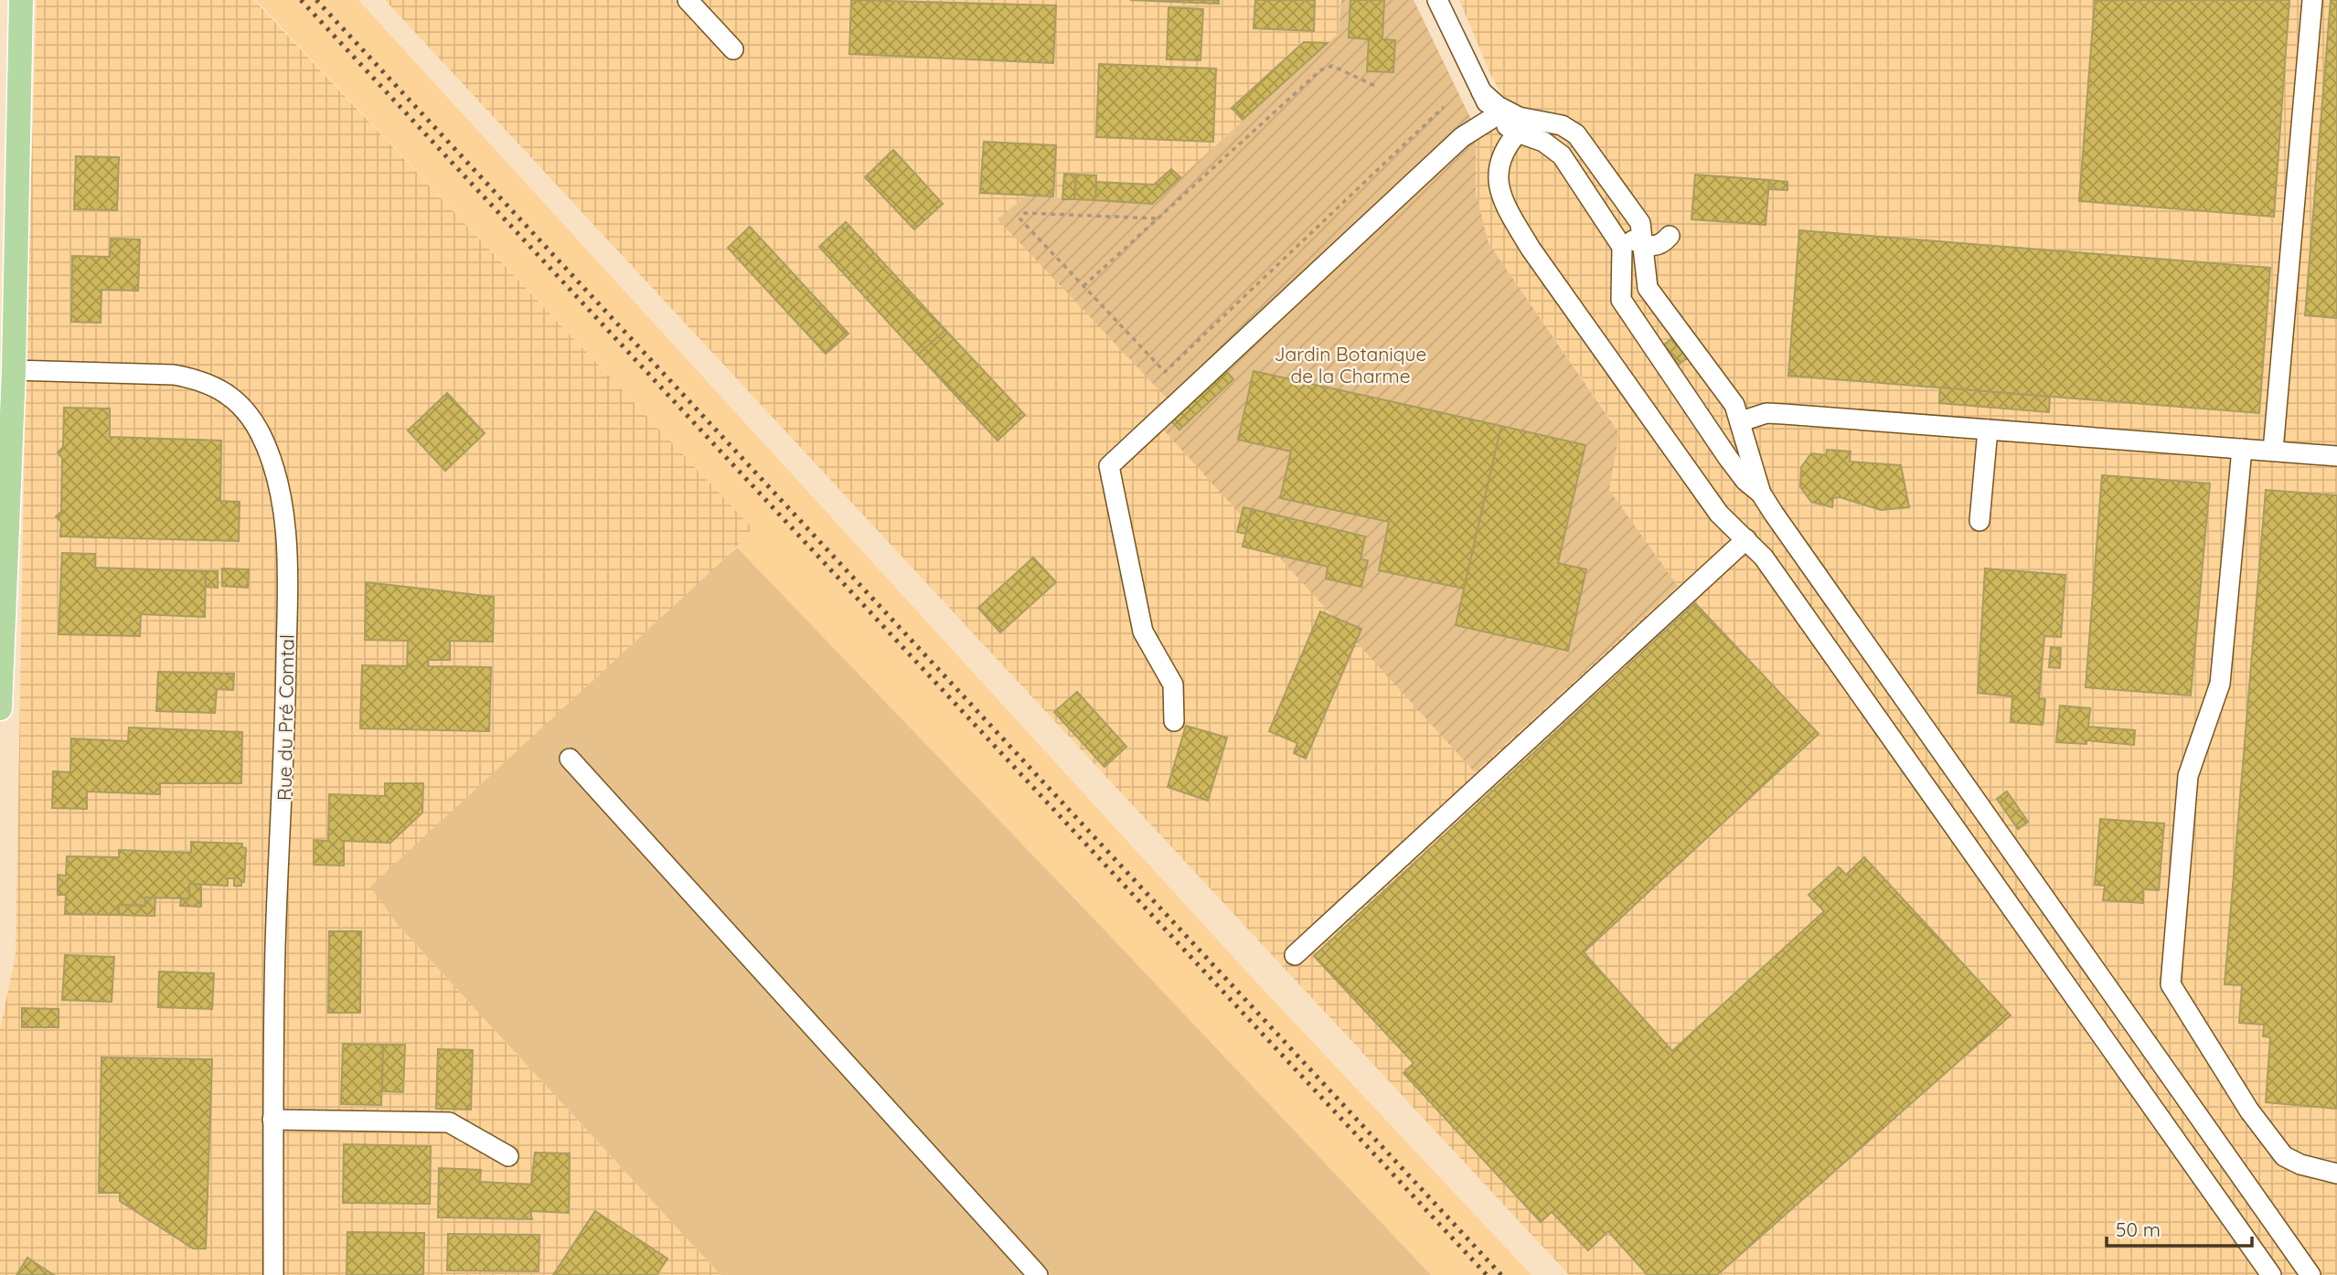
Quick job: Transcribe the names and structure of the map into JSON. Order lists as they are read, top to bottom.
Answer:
{
  "streets": {
    "street": ["Rue du Pré Comtal"]
  },
  "parks": ["Jardin Botanique de la Charme"],
  "scale_bar": "50 m"
}
